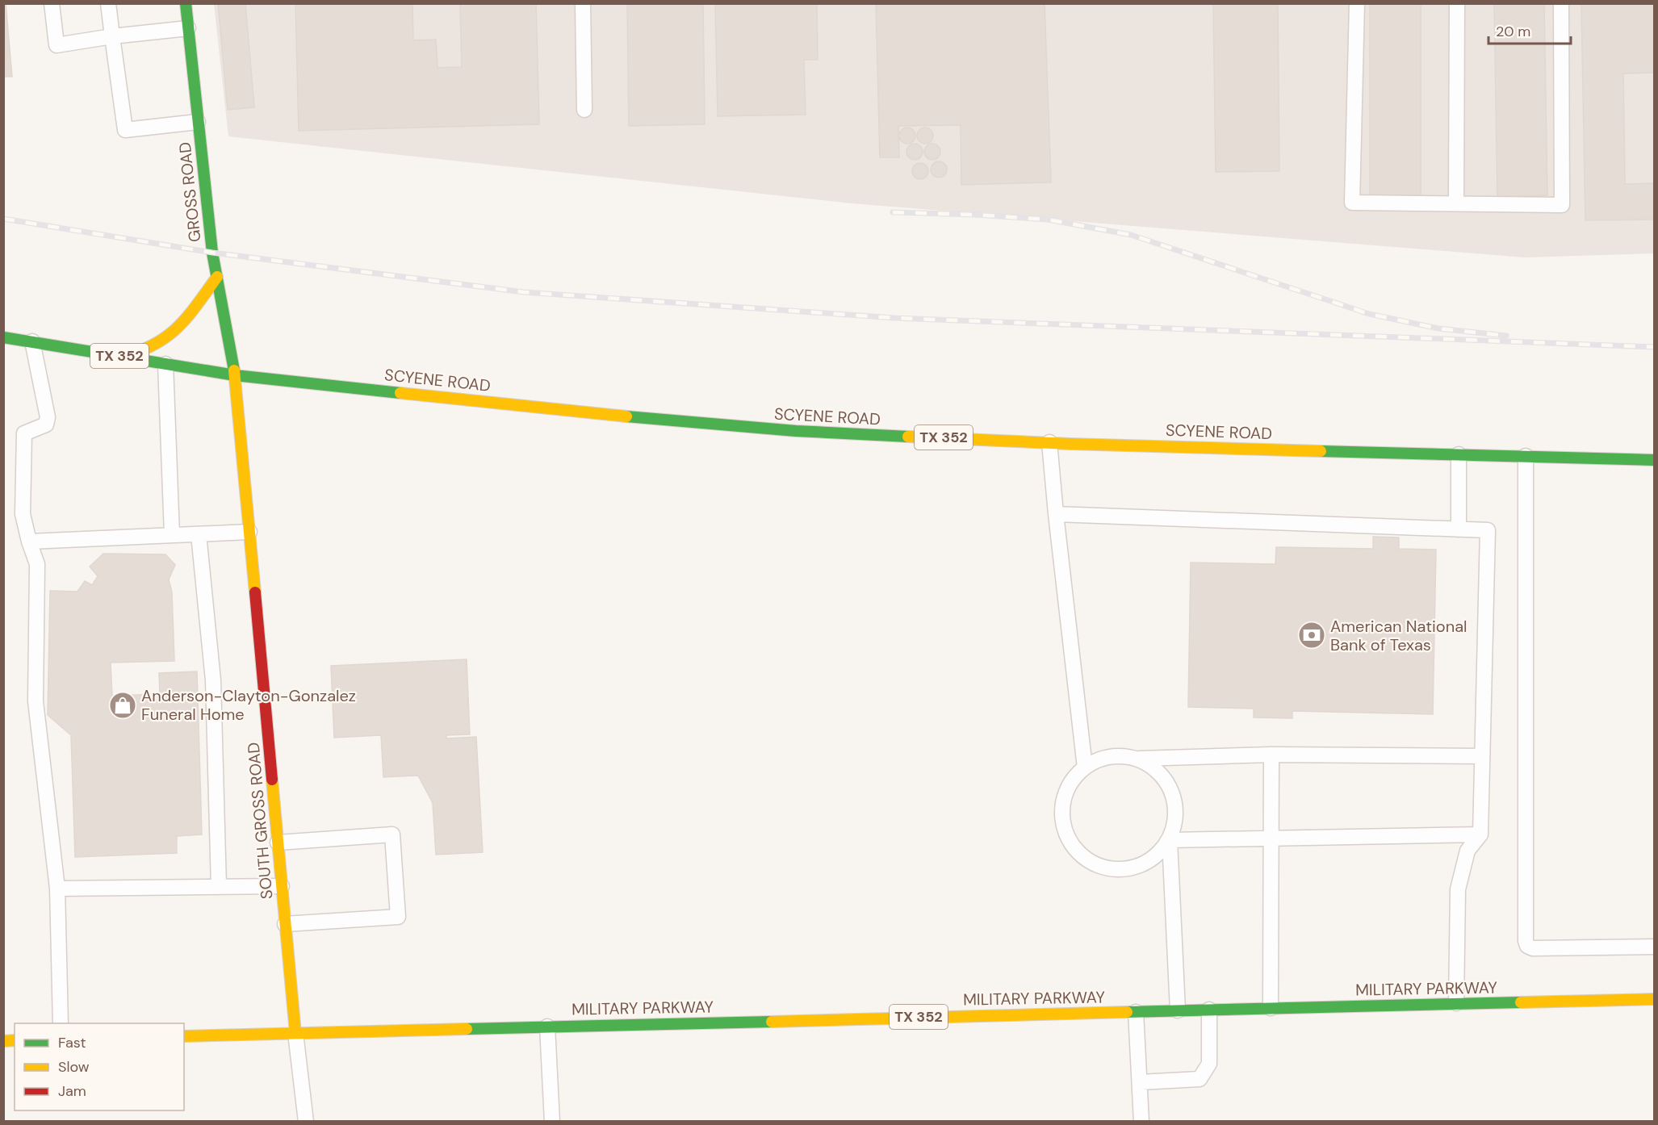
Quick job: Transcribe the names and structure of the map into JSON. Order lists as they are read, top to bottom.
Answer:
{
  "streets": {
    "main road": [
      "GROSS ROAD",
      "TX 352",
      "SCYENE ROAD",
      "SOUTH GROSS ROAD",
      "MILITARY PARKWAY"
    ]
  },
  "crossings": [
    ["GROSS ROAD", "SCYENE ROAD"],
    ["GROSS ROAD", "SOUTH GROSS ROAD"],
    ["SCYENE ROAD", "SOUTH GROSS ROAD"],
    ["SOUTH GROSS ROAD", "MILITARY PARKWAY"]
  ],
  "places": {
    "bank": ["American National Bank of Texas"],
    "shop": ["Anderson-Clayton-Gonzalez Funeral Home"]
  },
  "legend": ["Fast", "Slow", "Jam"],
  "scale_bar": "20 m"
}
